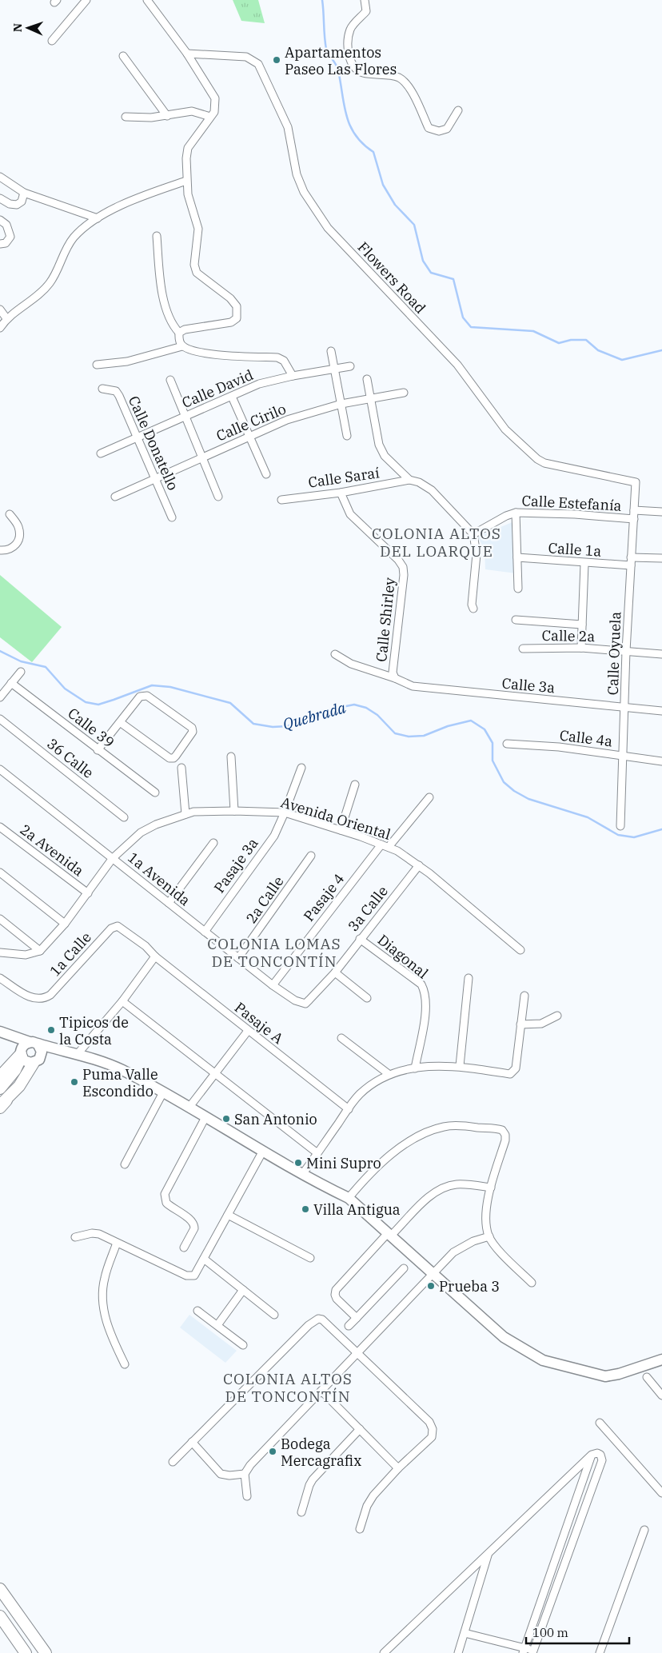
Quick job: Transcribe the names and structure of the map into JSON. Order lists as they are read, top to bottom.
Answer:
{
  "streets": {
    "street": [
      "Flowers Road",
      "Calle David",
      "Calle Cirilo",
      "Calle Donatello",
      "Calle Saraí",
      "Calle Estefanía",
      "Calle 1a",
      "Calle Shirley",
      "Calle 2a",
      "Calle Oyuela",
      "Calle 3a",
      "Calle 39",
      "Calle 4a",
      "36 Calle",
      "Avenida Oriental",
      "2a Avenida",
      "Pasaje 3a",
      "1a Avenida",
      "Pasaje 4",
      "2a Calle",
      "3a Calle",
      "1a Calle",
      "Diagonal",
      "Pasaje A"
    ]
  },
  "crossings": [
    ["Flowers Road", "Calle Oyuela"],
    ["Calle David", "Calle Donatello"],
    ["Calle Cirilo", "Calle Donatello"],
    ["Calle Saraí", "Calle Shirley"],
    ["Calle Estefanía", "Calle Oyuela"],
    ["Calle 1a", "Calle Oyuela"],
    ["Calle Shirley", "Calle 3a"],
    ["Calle 2a", "Calle Oyuela"],
    ["Calle Oyuela", "Calle 3a"],
    ["Calle Oyuela", "Calle 4a"],
    ["Avenida Oriental", "2a Avenida"],
    ["Avenida Oriental", "Pasaje 3a"],
    ["Avenida Oriental", "1a Avenida"],
    ["Avenida Oriental", "Pasaje 4"],
    ["Avenida Oriental", "3a Calle"],
    ["Pasaje 3a", "1a Avenida"],
    ["1a Avenida", "Pasaje 4"],
    ["1a Avenida", "2a Calle"],
    ["1a Avenida", "3a Calle"],
    ["3a Calle", "Diagonal"],
    ["1a Calle", "Pasaje A"]
  ],
  "districts": ["COLONIA ALTOS DEL LOARQUE", "COLONIA LOMAS DE TONCONTÍN", "COLONIA ALTOS DE TONCONTÍN"],
  "water": ["Quebrada"],
  "places": [
    "Apartamentos Paseo Las Flores",
    "Tipicos de la Costa",
    "Puma Valle Escondido",
    "San Antonio",
    "Mini Supro",
    "Villa Antigua",
    "Prueba 3",
    "Bodega Mercagrafix"
  ],
  "scale_bar": "100 m",
  "north": "left"
}
